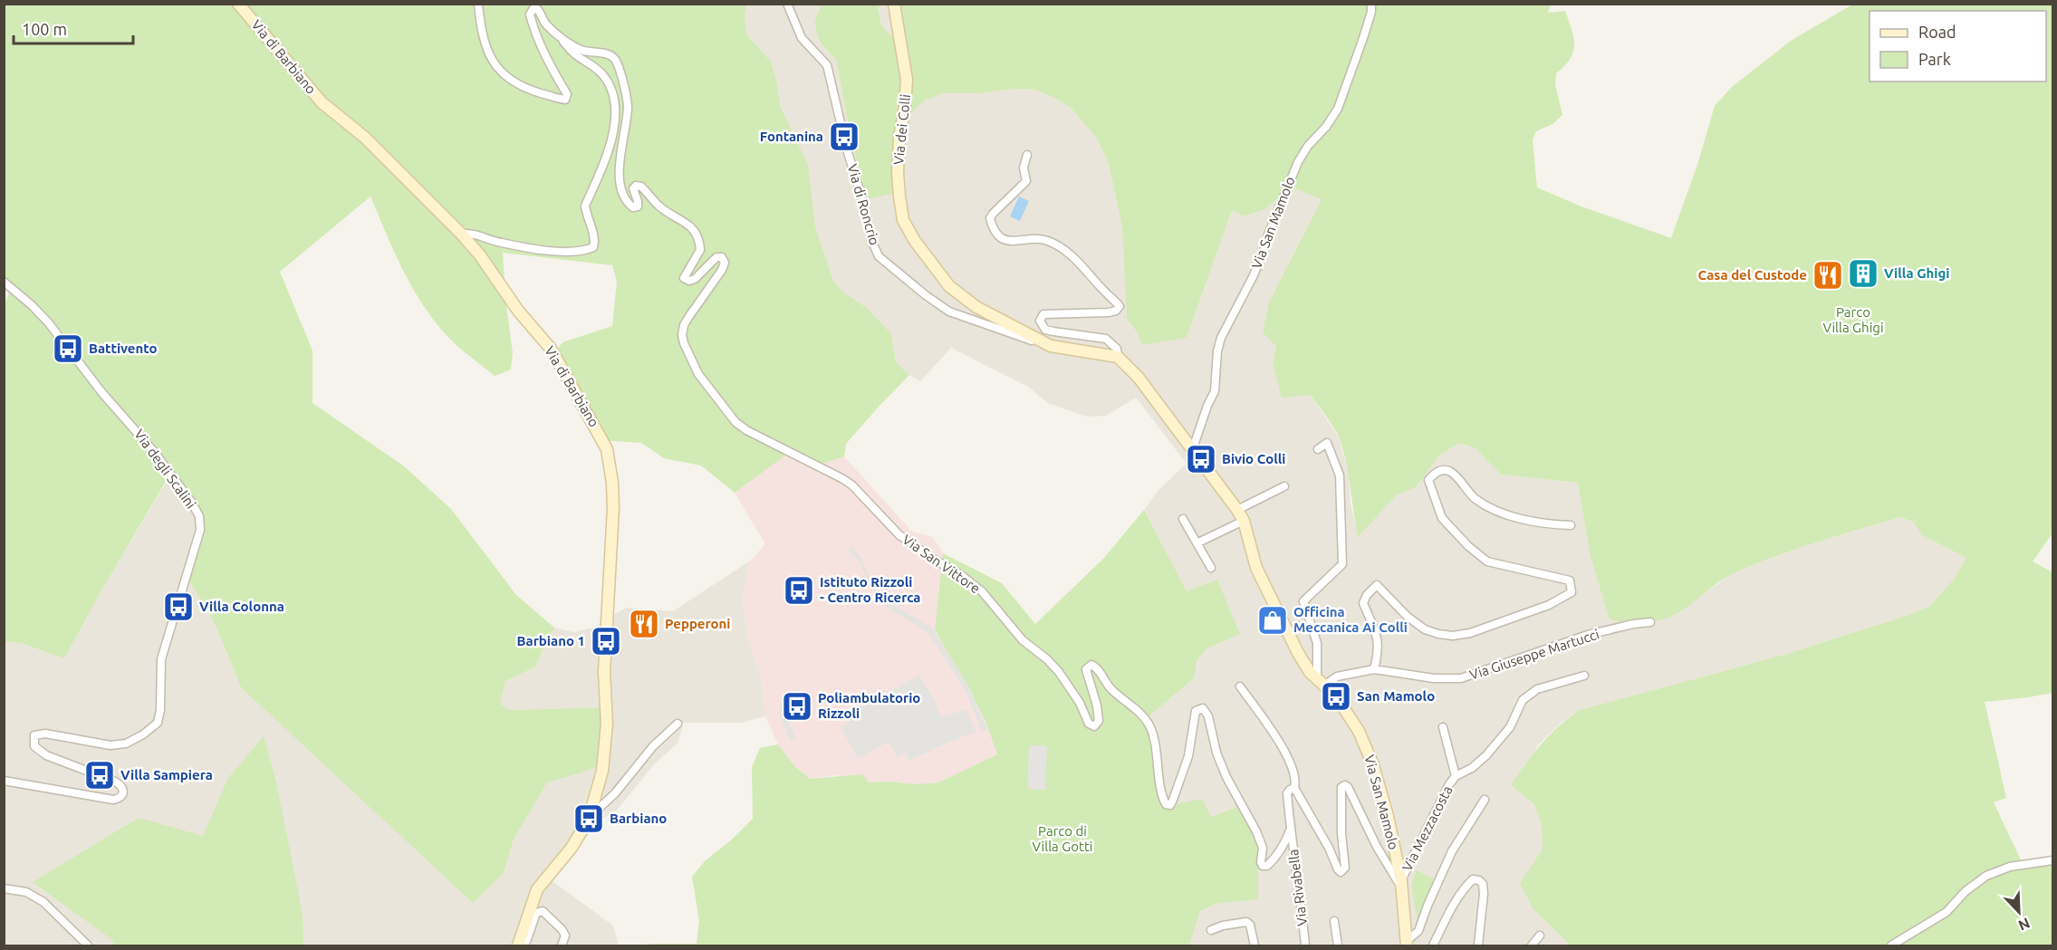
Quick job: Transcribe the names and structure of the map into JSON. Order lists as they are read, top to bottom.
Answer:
{
  "streets": {
    "main road": ["Via di Barbiano", "Via dei Colli", "Via San Mamolo"],
    "street": [
      "Via di Roncrio",
      "Via degli Scalini",
      "Via San Vittore",
      "Via Giuseppe Martucci",
      "Via Mezzacosta",
      "Via Rivabella"
    ]
  },
  "crossings": [
    ["Via di Barbiano", "Via San Vittore"],
    ["Via dei Colli", "Via di Roncrio"],
    ["Via San Mamolo", "Via Giuseppe Martucci"],
    ["Via San Mamolo", "Via Mezzacosta"],
    ["Via San Vittore", "Via Rivabella"]
  ],
  "parks": ["Parco Villa Ghigi", "Parco di Villa Gotti"],
  "places": {
    "bus stop": [
      "Fontanina",
      "Battivento",
      "Bivio Colli",
      "Istituto Rizzoli - Centro Ricerca",
      "Villa Colonna",
      "Barbiano 1",
      "San Mamolo",
      "Poliambulatorio Rizzoli",
      "Villa Sampiera",
      "Barbiano"
    ],
    "building": ["Villa Ghigi"],
    "restaurant": ["Casa del Custode", "Pepperoni"],
    "shop": ["Officina Meccanica Ai Colli"]
  },
  "legend": ["Road", "Park"],
  "scale_bar": "100 m",
  "north": "bottom right"
}
